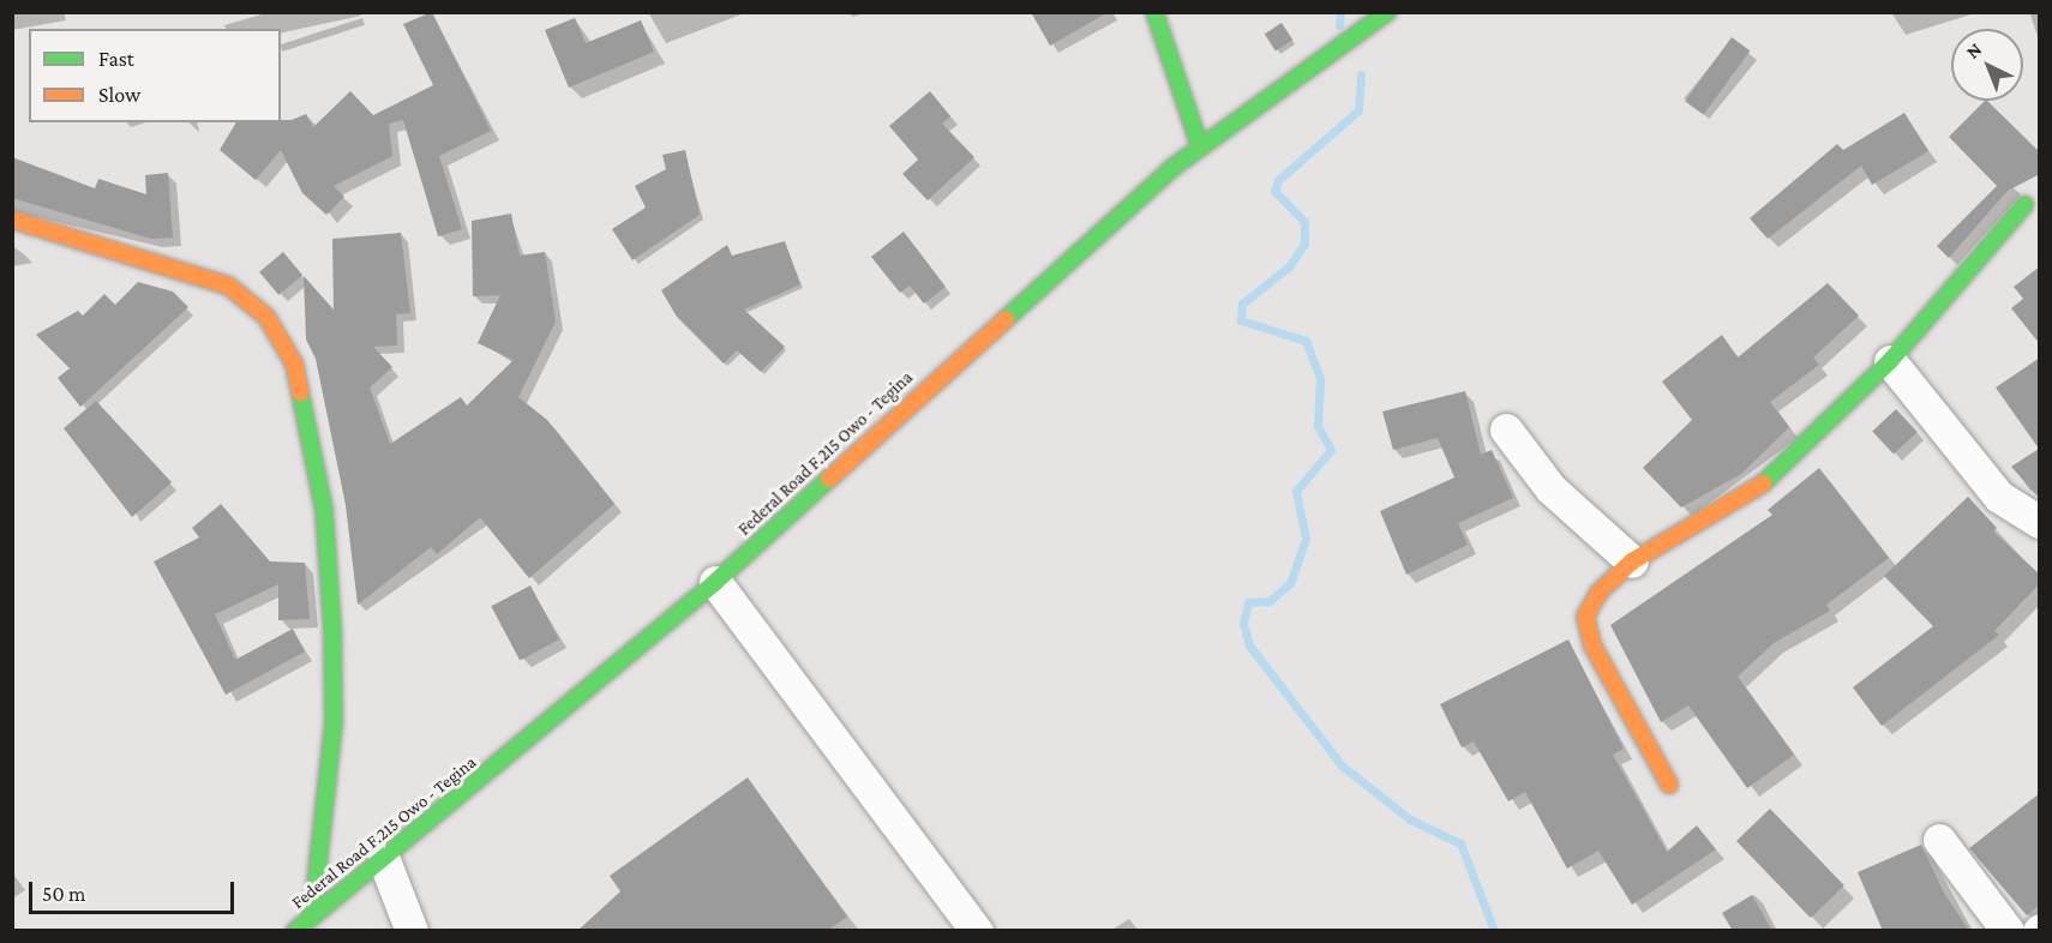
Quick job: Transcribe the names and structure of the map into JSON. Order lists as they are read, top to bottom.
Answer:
{
  "streets": {
    "street": ["Federal Road F.215 Owo - Tegina"]
  },
  "legend": ["Fast", "Slow"],
  "scale_bar": "50 m",
  "north": "top left"
}
